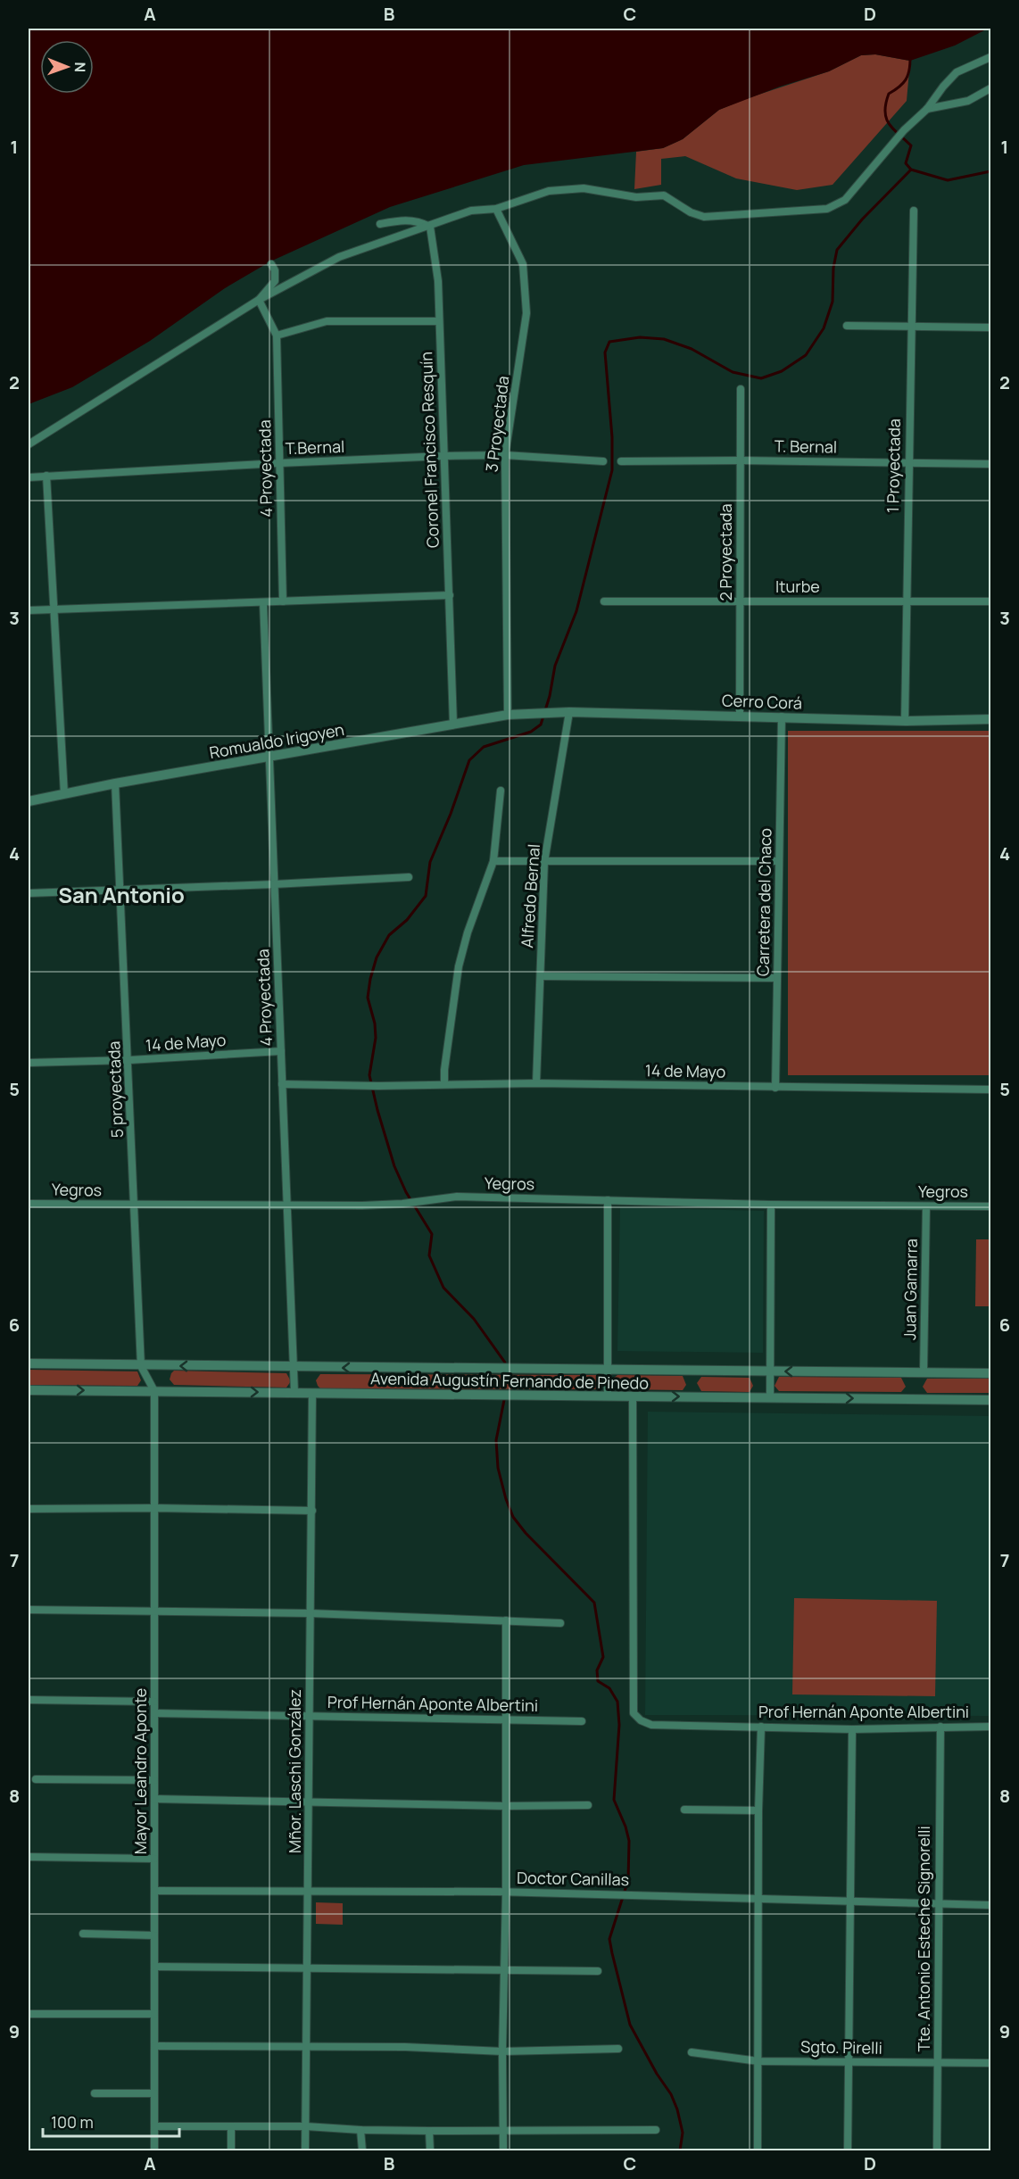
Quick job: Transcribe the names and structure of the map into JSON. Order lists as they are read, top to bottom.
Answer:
{
  "streets": {
    "street": [
      "3 Proyectada",
      "T. Bernal",
      "T.Bernal",
      "Coronel Francisco Resquín",
      "1 Proyectada",
      "4 Proyectada",
      "2 Proyectada",
      "Iturbe",
      "Cerro Corá",
      "Romualdo Irigoyen",
      "Alfredo Bernal",
      "Carretera del Chaco",
      "14 de Mayo",
      "5 proyectada",
      "Yegros",
      "Juan Gamarra",
      "Avenida Augustín Fernando de Pinedo",
      "Prof Hernán Aponte Albertini",
      "Mayor Leandro Aponte",
      "Mñor. Laschi González",
      "Doctor Canillas",
      "Tte. Antonio Esteche Signorelli",
      "Sgto. Pirelli"
    ]
  },
  "crossings": [
    ["3 Proyectada", "T.Bernal"],
    ["3 Proyectada", "Romualdo Irigoyen"],
    ["T. Bernal", "1 Proyectada"],
    ["T. Bernal", "2 Proyectada"],
    ["T.Bernal", "Coronel Francisco Resquín"],
    ["T.Bernal", "4 Proyectada"],
    ["Coronel Francisco Resquín", "Romualdo Irigoyen"],
    ["1 Proyectada", "Iturbe"],
    ["1 Proyectada", "Cerro Corá"],
    ["4 Proyectada", "Romualdo Irigoyen"],
    ["4 Proyectada", "14 de Mayo"],
    ["4 Proyectada", "Yegros"],
    ["4 Proyectada", "Avenida Augustín Fernando de Pinedo"],
    ["2 Proyectada", "Iturbe"],
    ["2 Proyectada", "Cerro Corá"],
    ["Cerro Corá", "Romualdo Irigoyen"],
    ["Cerro Corá", "Alfredo Bernal"],
    ["Cerro Corá", "Carretera del Chaco"],
    ["Romualdo Irigoyen", "5 proyectada"],
    ["Alfredo Bernal", "14 de Mayo"],
    ["Carretera del Chaco", "14 de Mayo"],
    ["14 de Mayo", "5 proyectada"],
    ["5 proyectada", "Yegros"],
    ["5 proyectada", "Avenida Augustín Fernando de Pinedo"],
    ["5 proyectada", "Mayor Leandro Aponte"],
    ["Yegros", "Juan Gamarra"],
    ["Juan Gamarra", "Avenida Augustín Fernando de Pinedo"],
    ["Avenida Augustín Fernando de Pinedo", "Prof Hernán Aponte Albertini"],
    ["Avenida Augustín Fernando de Pinedo", "Mayor Leandro Aponte"],
    ["Avenida Augustín Fernando de Pinedo", "Mñor. Laschi González"],
    ["Prof Hernán Aponte Albertini", "Mayor Leandro Aponte"],
    ["Prof Hernán Aponte Albertini", "Mñor. Laschi González"],
    ["Prof Hernán Aponte Albertini", "Tte. Antonio Esteche Signorelli"],
    ["Mayor Leandro Aponte", "Doctor Canillas"],
    ["Mñor. Laschi González", "Doctor Canillas"],
    ["Doctor Canillas", "Tte. Antonio Esteche Signorelli"],
    ["Tte. Antonio Esteche Signorelli", "Sgto. Pirelli"]
  ],
  "districts": ["San Antonio"],
  "scale_bar": "100 m",
  "north": "right",
  "grid": {
    "columns": [
      "A",
      "B",
      "C",
      "D"
    ],
    "rows": [
      "1",
      "2",
      "3",
      "4",
      "5",
      "6",
      "7",
      "8",
      "9"
    ]
  }
}
